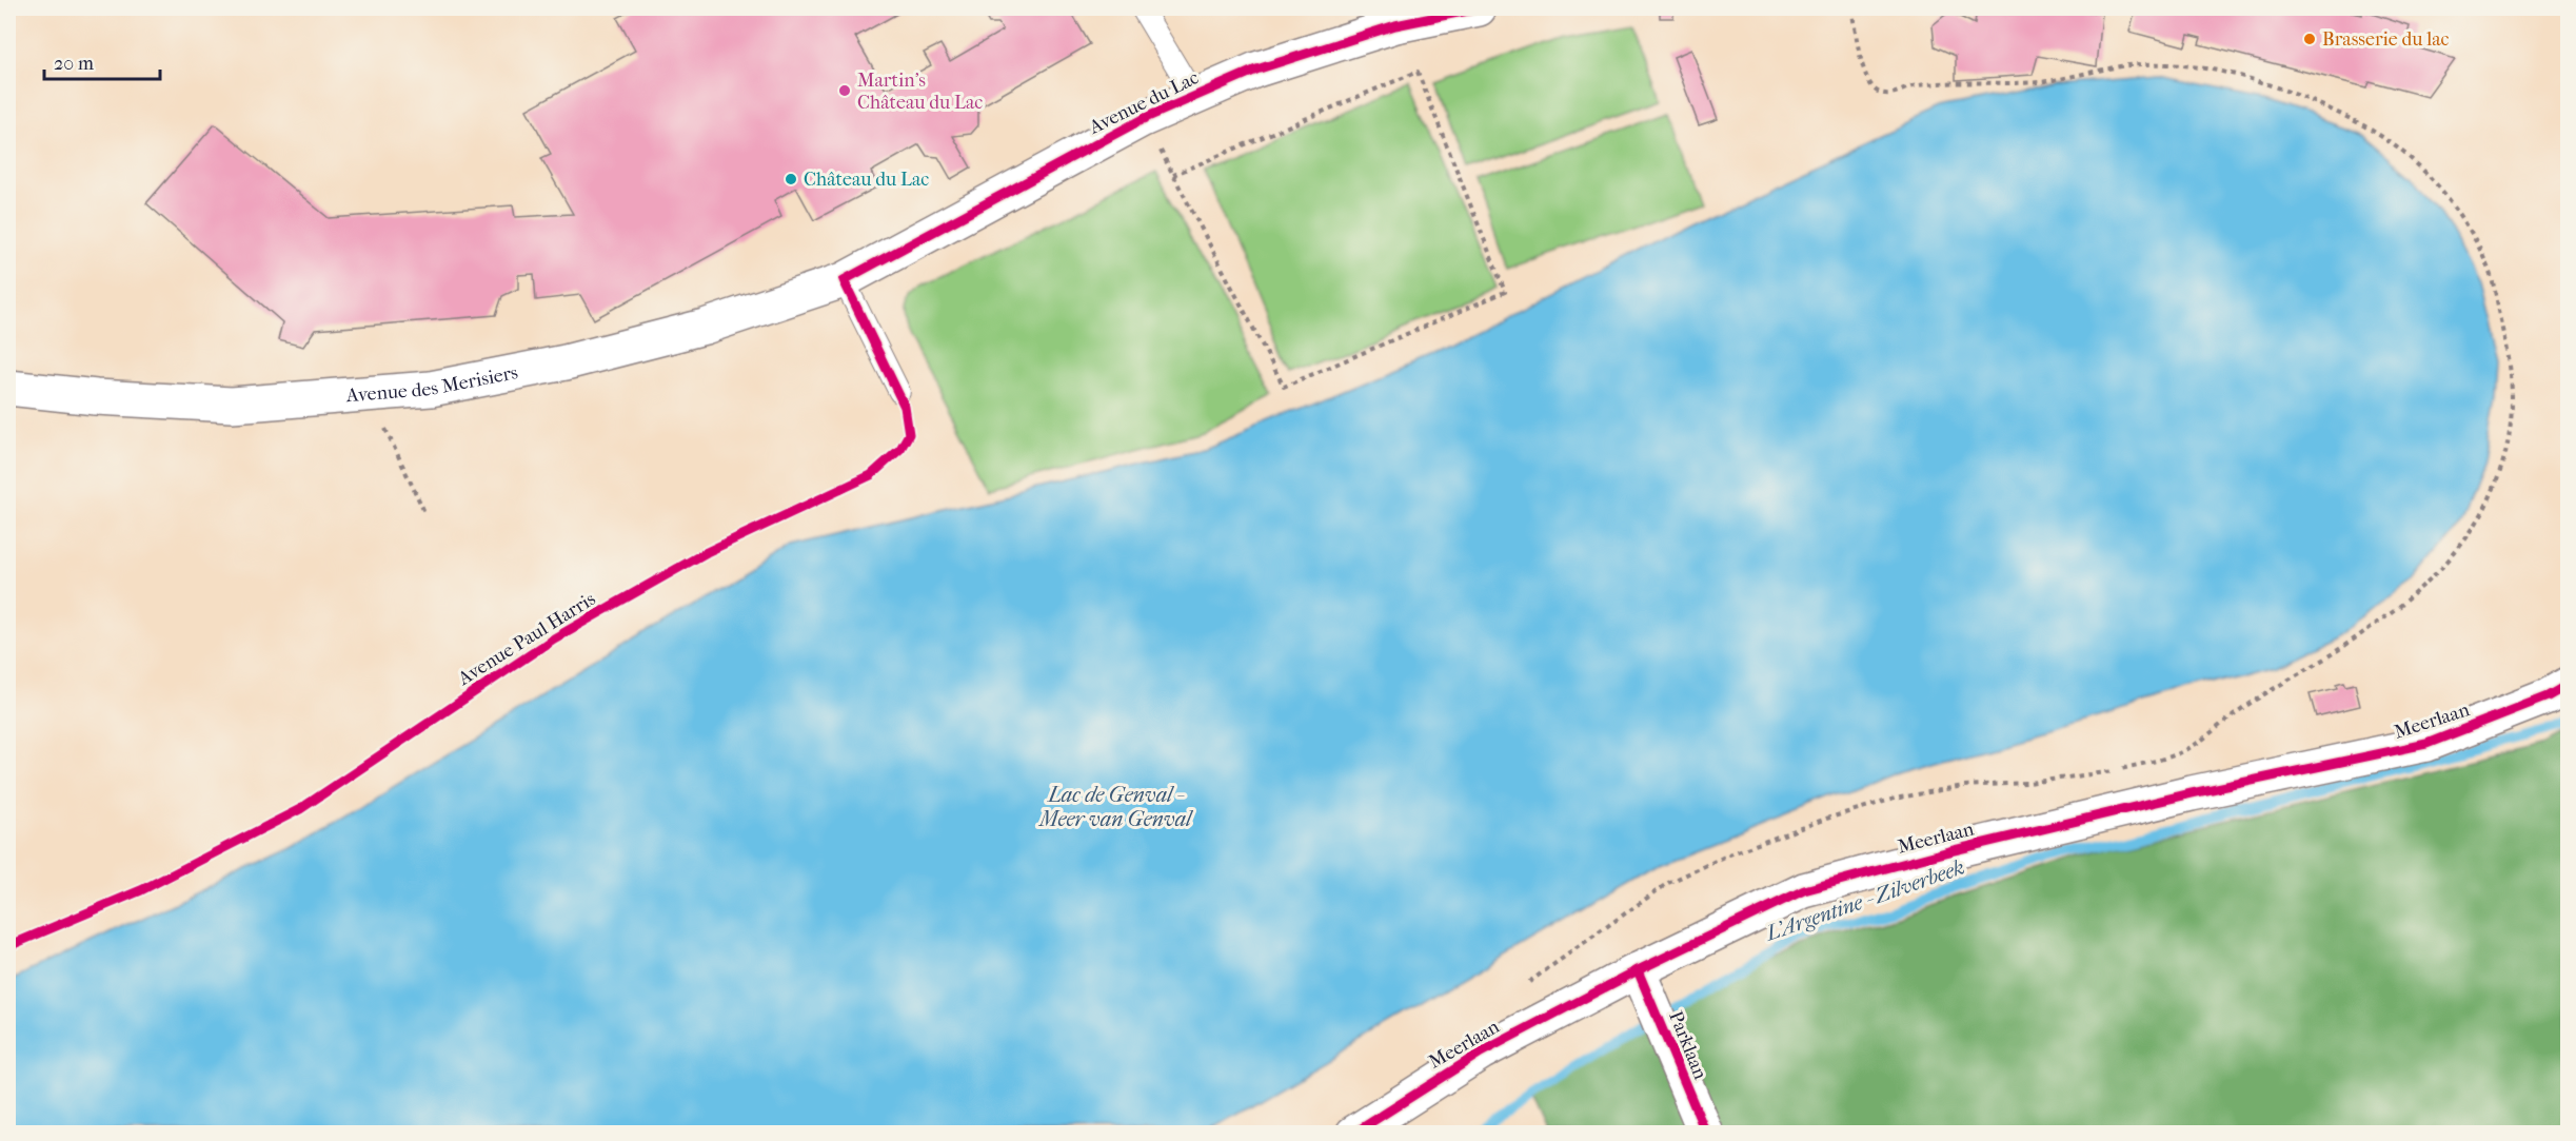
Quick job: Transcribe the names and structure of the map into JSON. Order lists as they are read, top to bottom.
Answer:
{
  "streets": {
    "street": [
      "Avenue du Lac",
      "Avenue des Merisiers",
      "Meerlaan",
      "Parklaan"
    ],
    "cycle path": ["Avenue Paul Harris"]
  },
  "crossings": [
    ["Avenue du Lac", "Avenue des Merisiers"],
    ["Meerlaan", "Parklaan"]
  ],
  "water": ["Lac de Genval - Meer van Genval", "L'Argentine - Zilverbeek"],
  "places": ["Brasserie du lac", "Martin's Château du Lac", "Château du Lac"],
  "scale_bar": "20 m"
}
